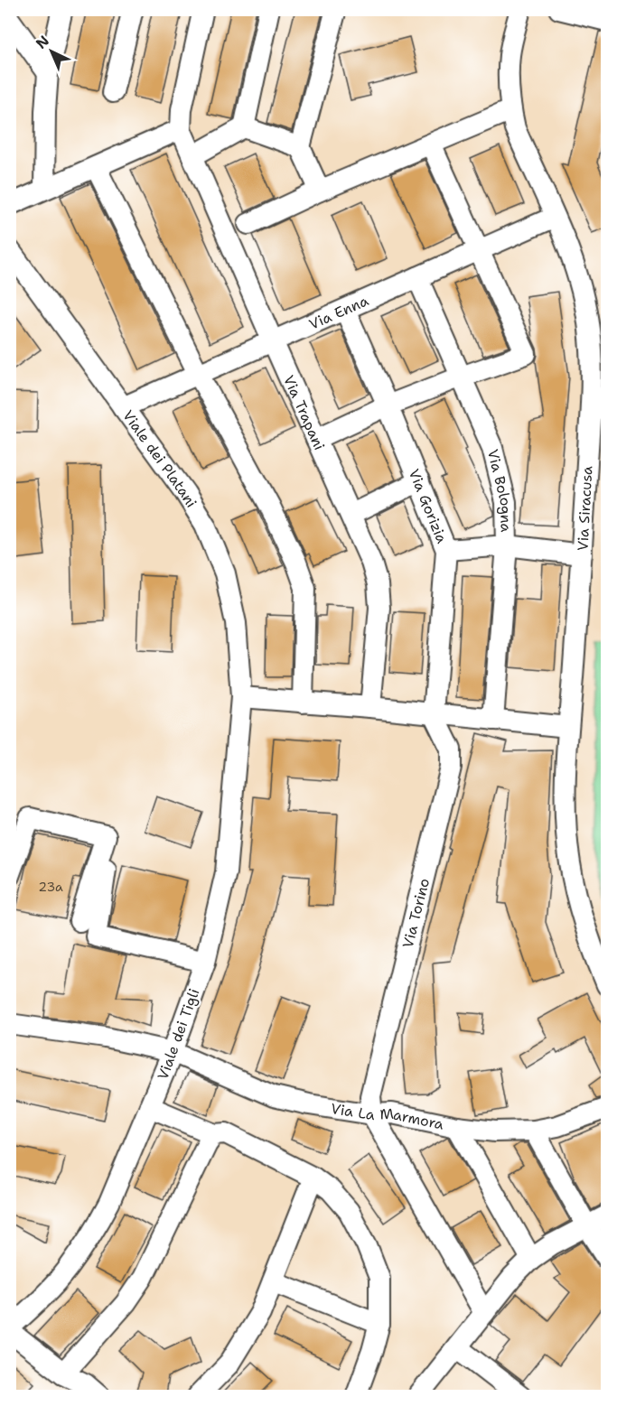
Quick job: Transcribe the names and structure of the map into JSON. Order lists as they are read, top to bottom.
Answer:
{
  "streets": {
    "street": [
      "Via Enna",
      "Via Trapani",
      "Viale dei Platani",
      "Via Bologna",
      "Via Gorizia",
      "Via Siracusa",
      "Via Torino",
      "Viale dei Tigli",
      "Via La Marmora"
    ]
  },
  "crossings": [
    ["Via Enna", "Via Trapani"],
    ["Via Enna", "Viale dei Platani"],
    ["Via Enna", "Via Bologna"],
    ["Via Enna", "Via Gorizia"],
    ["Via Enna", "Via Siracusa"],
    ["Viale dei Platani", "Viale dei Tigli"],
    ["Via Gorizia", "Via Torino"],
    ["Via Torino", "Via La Marmora"],
    ["Viale dei Tigli", "Via La Marmora"]
  ],
  "house_numbers": ["23a"],
  "north": "top left"
}
